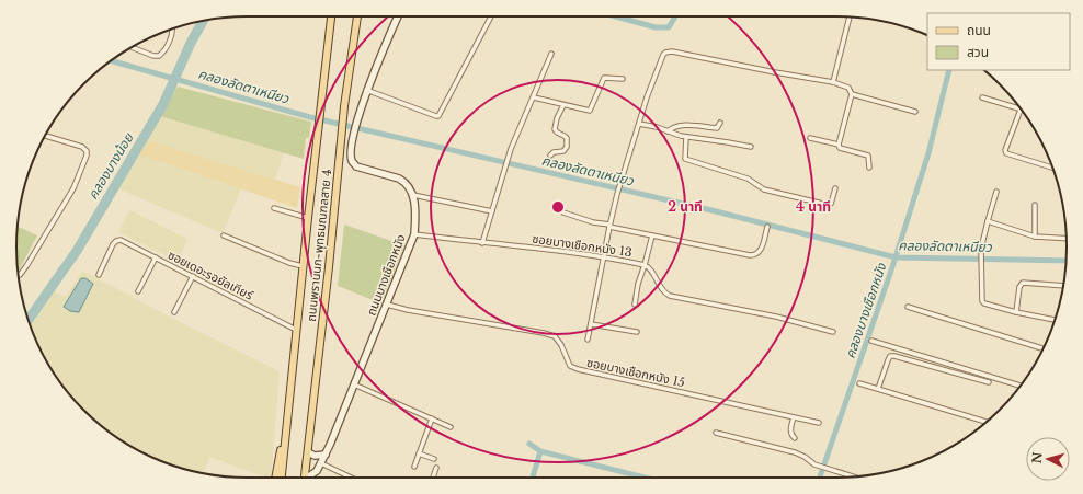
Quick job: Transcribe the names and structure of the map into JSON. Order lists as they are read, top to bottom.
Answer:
{
  "streets": {
    "main road": ["ถนนพรานนก-พุทธมณฑลสาย 4"],
    "street": [
      "ซอยบางเชือกหนัง 13",
      "ซอยเดอะรอยัลเทียร์",
      "ถนนบางเชือกหนัง",
      "ซอยบางเชือกหนัง 15"
    ]
  },
  "crossings": [
    ["ถนนพรานนก-พุทธมณฑลสาย 4", "ซอยเดอะรอยัลเทียร์"],
    ["ซอยบางเชือกหนัง 13", "ถนนบางเชือกหนัง"],
    ["ถนนบางเชือกหนัง", "ซอยบางเชือกหนัง 15"]
  ],
  "water": ["คลองลัดตาเหนียว", "คลองบางน้อย", "คลองบางเชือกหนัง"],
  "legend": ["ถนน", "สวน"],
  "north": "left",
  "rings": ["2 นาที", "4 นาที"]
}
